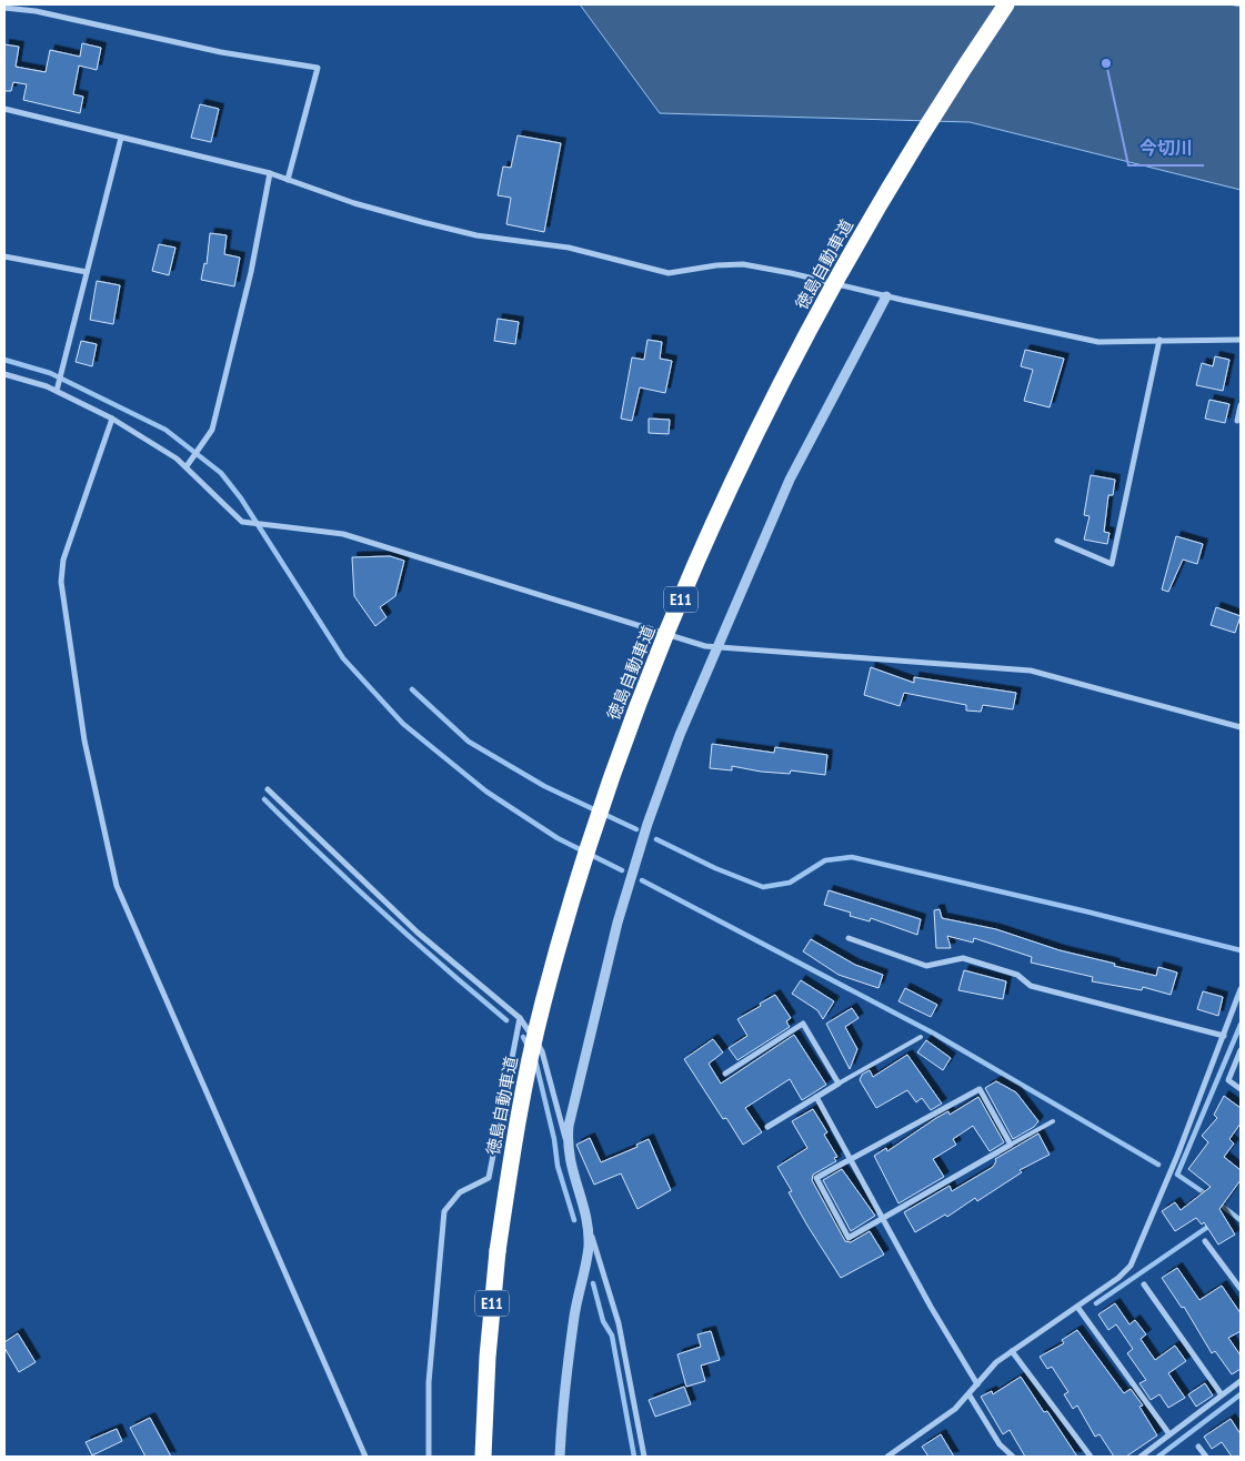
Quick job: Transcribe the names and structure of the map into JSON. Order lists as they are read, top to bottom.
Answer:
{
  "streets": {
    "highway": ["徳島自動車道", "E11"]
  },
  "places": ["今切川"]
}
